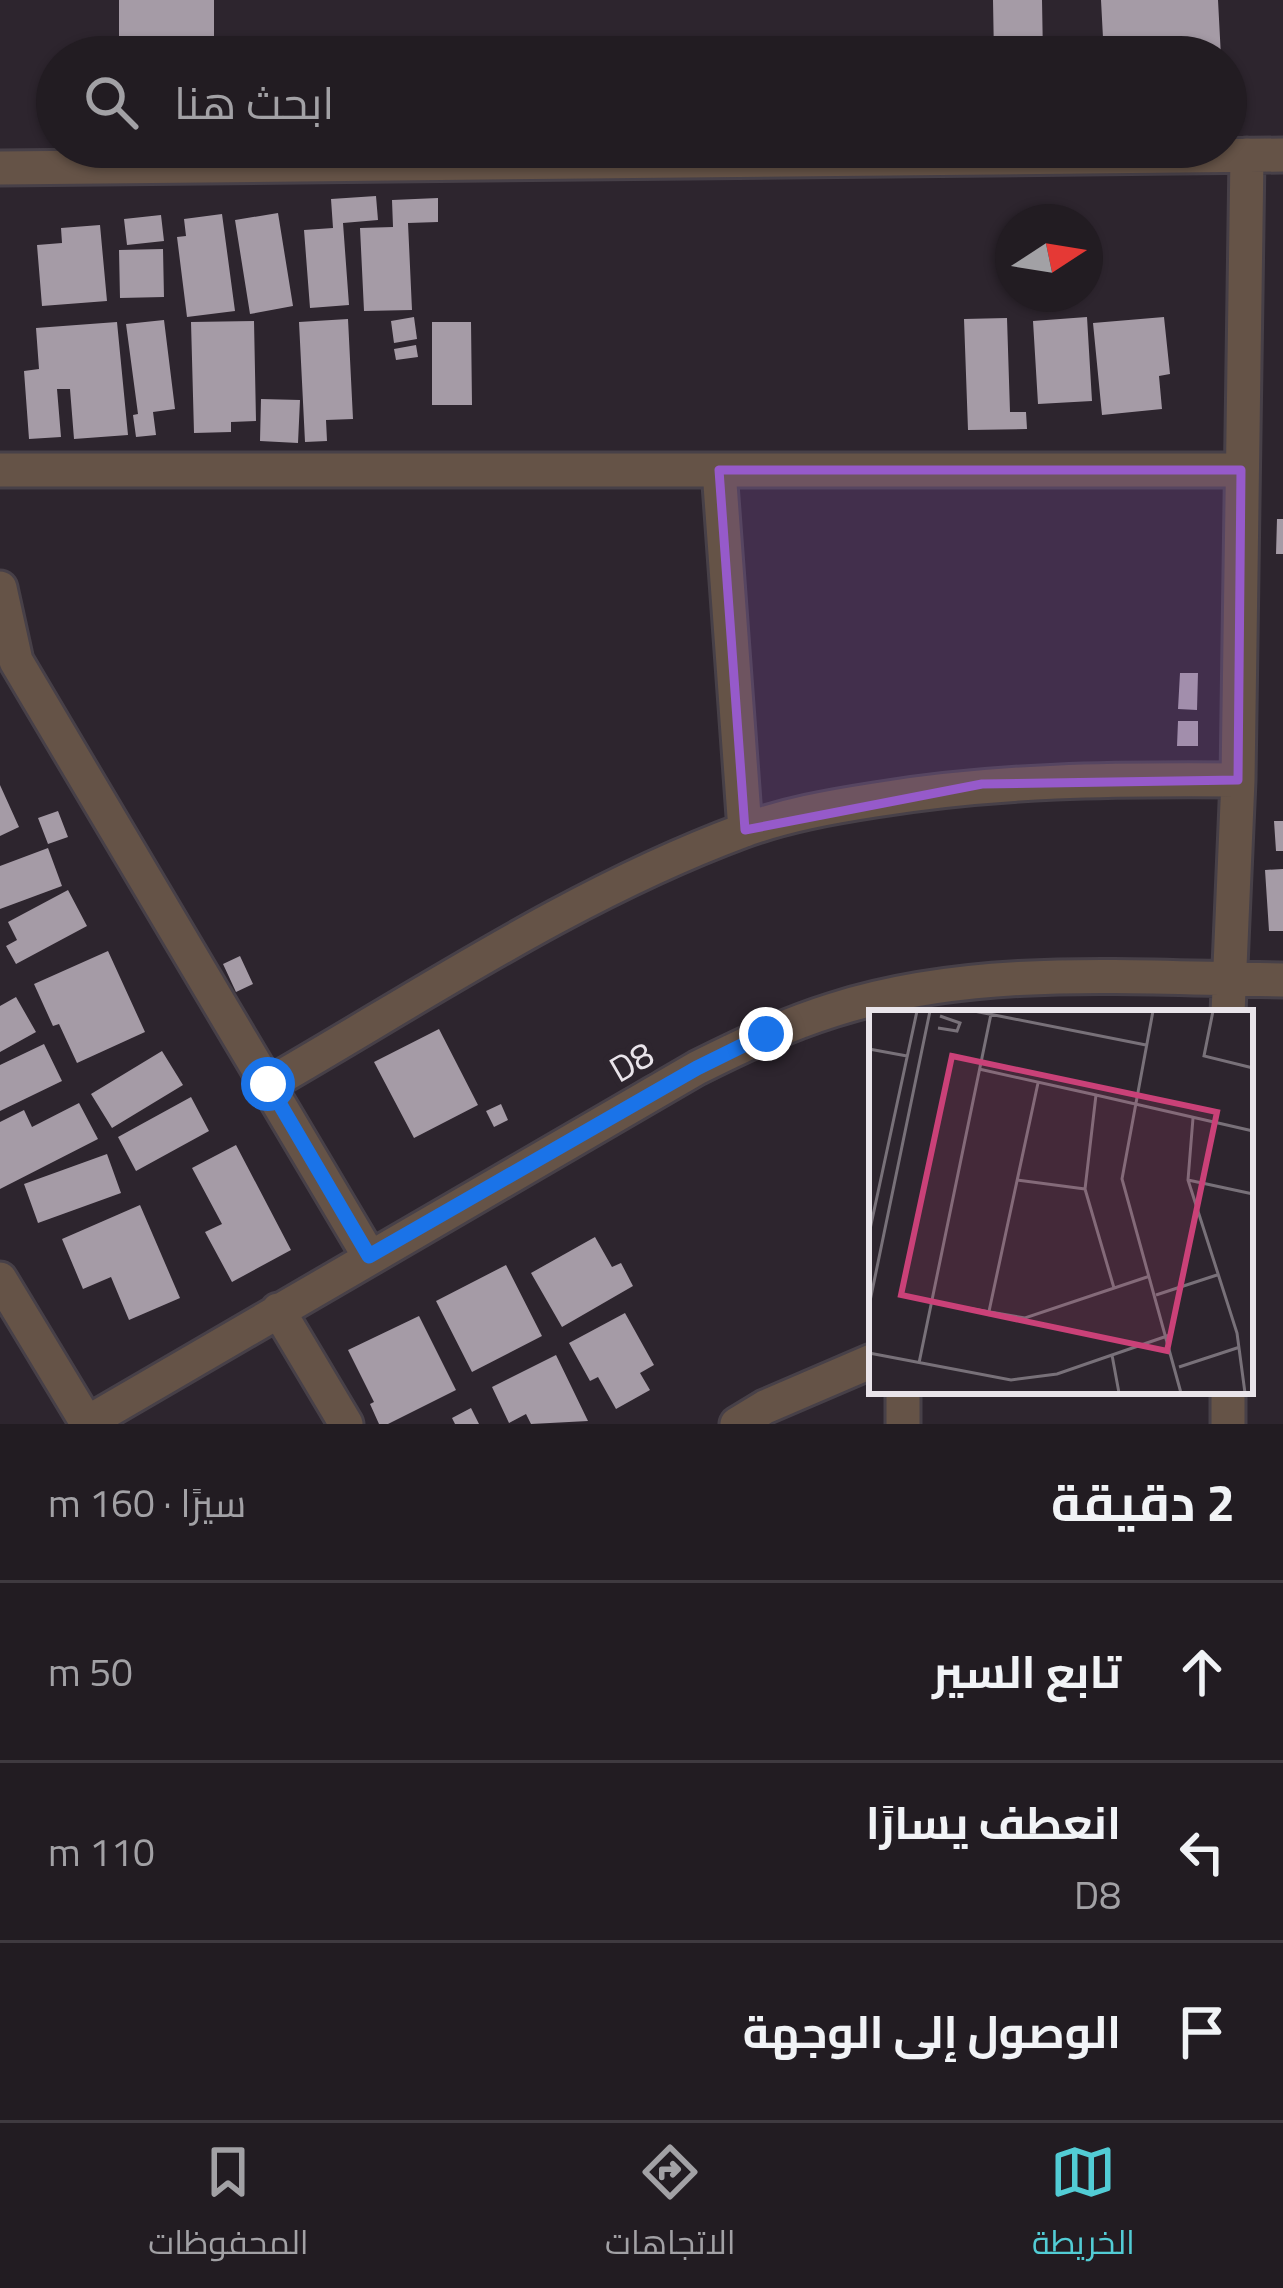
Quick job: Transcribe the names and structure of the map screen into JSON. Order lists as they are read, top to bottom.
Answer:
{
  "streets": {
    "street": ["D8"]
  },
  "north": "right",
  "page": {
    "search": "ابحث هنا",
    "heading": ["2 دقيقة", "سيرًا · 160 m"],
    "list": [
      ["تابع السير", "50 m"],
      ["انعطف يسارًا", "D8", "110 m"],
      "الوصول إلى الوجهة"
    ],
    "nav": ["الخريطة", "الاتجاهات", "المحفوظات"]
  }
}
